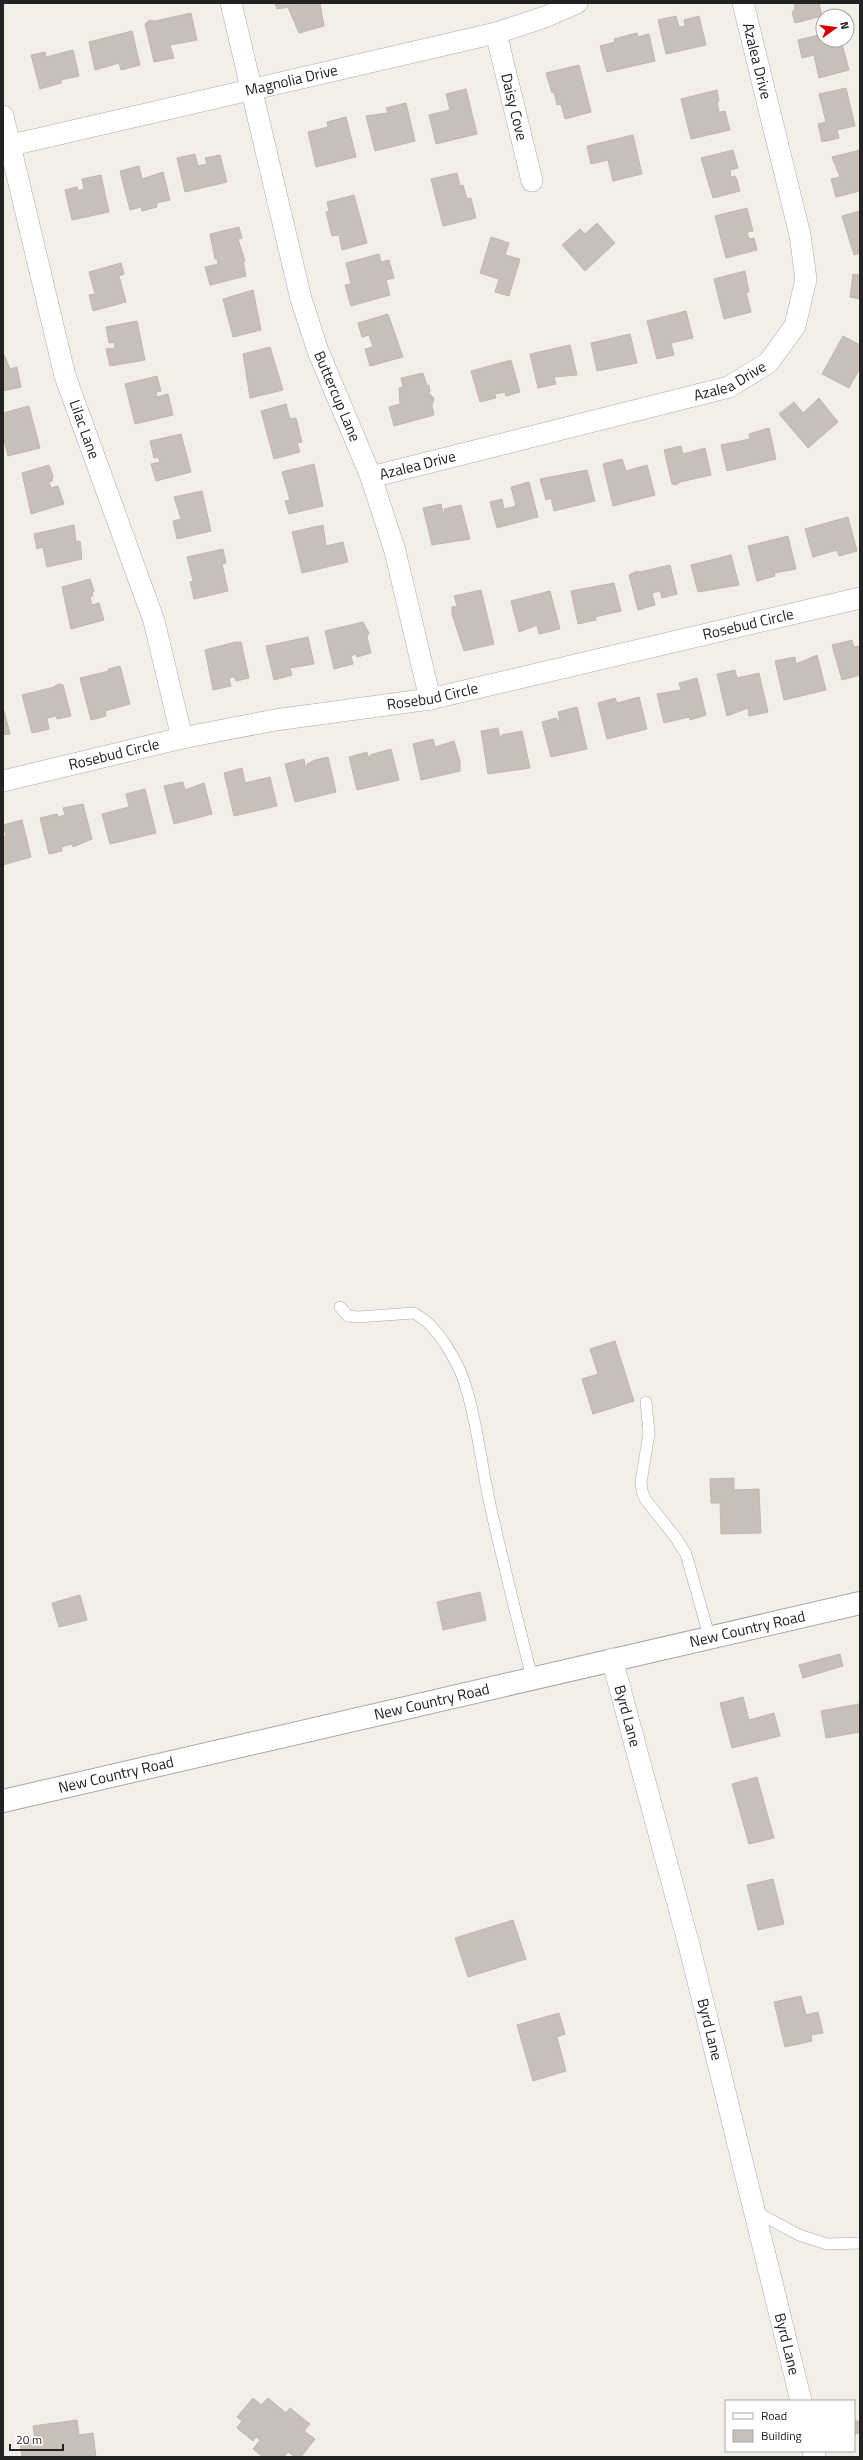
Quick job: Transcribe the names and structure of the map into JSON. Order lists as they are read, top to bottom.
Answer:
{
  "streets": {
    "street": [
      "Azalea Drive",
      "Magnolia Drive",
      "Daisy Cove",
      "Buttercup Lane",
      "Lilac Lane",
      "Rosebud Circle",
      "New Country Road",
      "Byrd Lane"
    ]
  },
  "crossings": [
    ["Azalea Drive", "Buttercup Lane"],
    ["Magnolia Drive", "Daisy Cove"],
    ["Magnolia Drive", "Buttercup Lane"],
    ["Magnolia Drive", "Lilac Lane"],
    ["Buttercup Lane", "Rosebud Circle"],
    ["Lilac Lane", "Rosebud Circle"],
    ["New Country Road", "Byrd Lane"]
  ],
  "legend": ["Road", "Building"],
  "scale_bar": "20 m",
  "north": "right"
}
